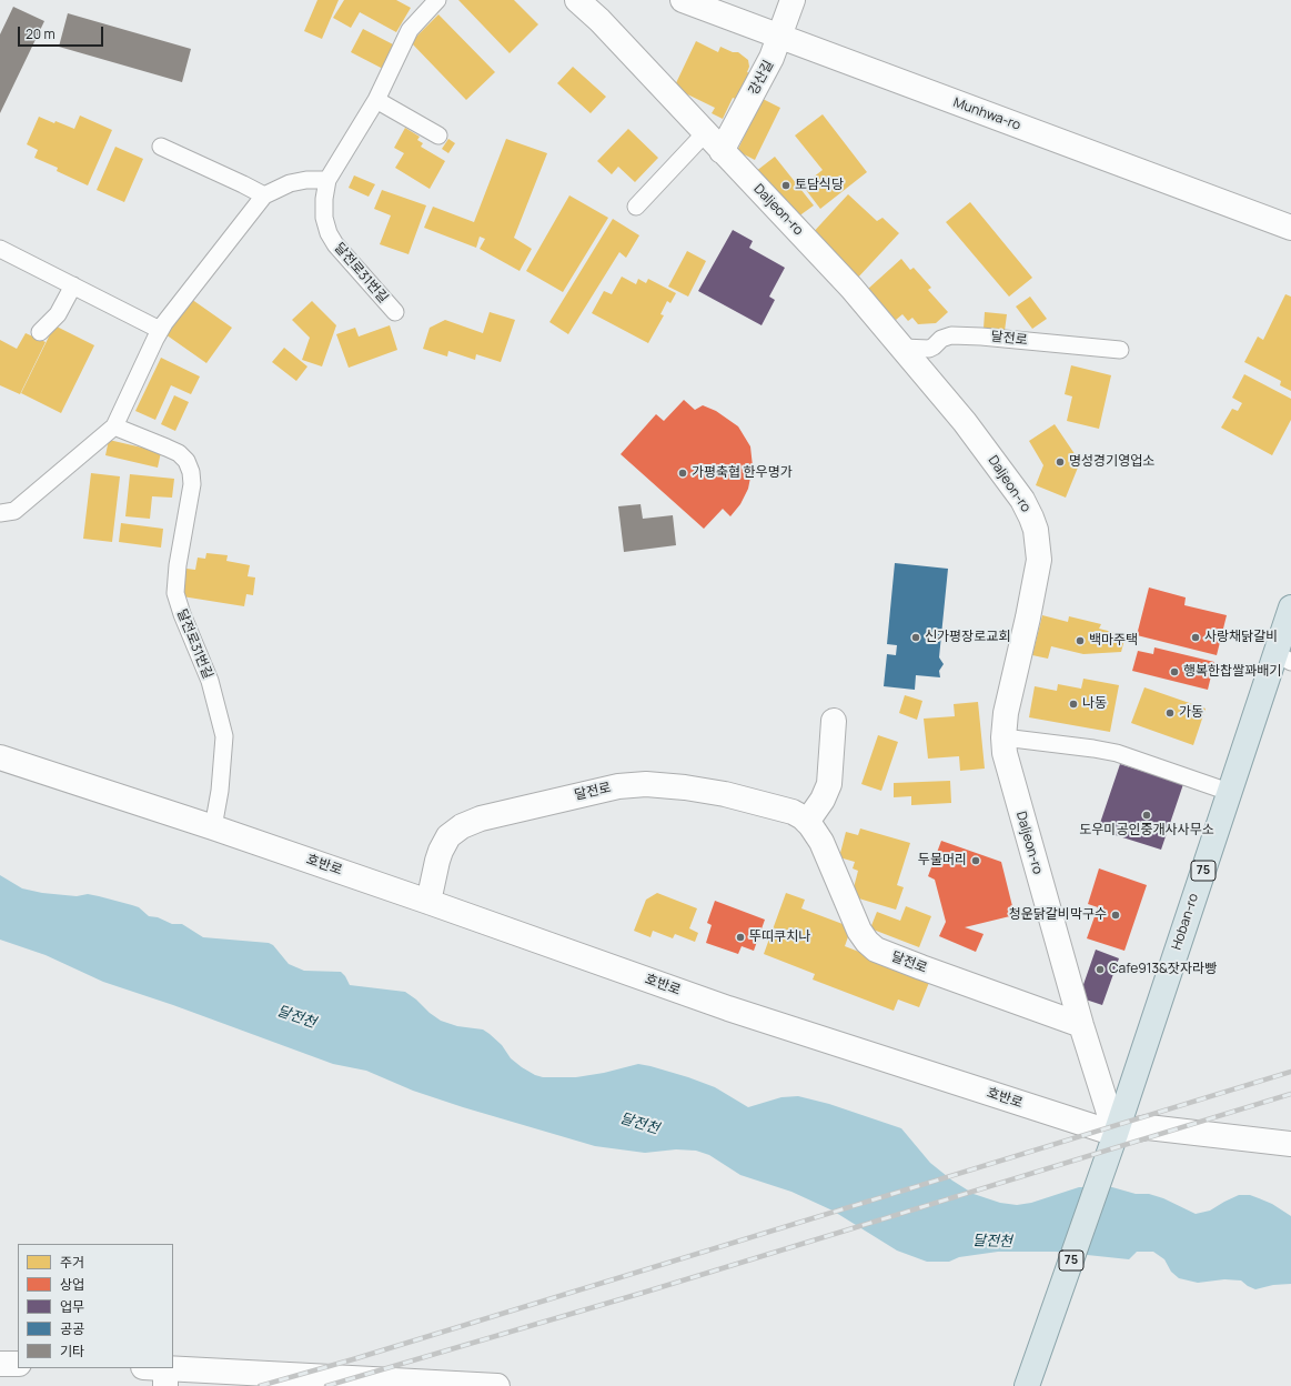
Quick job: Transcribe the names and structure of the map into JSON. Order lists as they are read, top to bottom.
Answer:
{
  "streets": {
    "main road": ["75", "Hoban-ro"],
    "street": [
      "강산길",
      "Munhwa-ro",
      "Daljeon-ro",
      "달전로",
      "호반로"
    ],
    "lane": ["달전로31번길"]
  },
  "crossings": [
    ["강산길", "Munhwa-ro"],
    ["강산길", "Daljeon-ro"],
    ["Daljeon-ro", "달전로"],
    ["Daljeon-ro", "호반로"],
    ["Daljeon-ro", "75"],
    ["Daljeon-ro", "Hoban-ro"],
    ["달전로31번길", "호반로"],
    ["달전로", "호반로"],
    ["호반로", "75"],
    ["호반로", "Hoban-ro"],
    ["75", "Hoban-ro"]
  ],
  "water": ["달전천"],
  "places": [
    "토담식당",
    "명성경기영업소",
    "가평축협 한우명가",
    "신가평장로교회",
    "사랑채닭갈비",
    "백마주택",
    "행복한찹쌀꽈배기",
    "나동",
    "가동",
    "도우미공인중개사사무소",
    "두물머리",
    "청운닭갈비막구수",
    "뚜띠쿠치나",
    "Cafe913&잣자라빵"
  ],
  "legend": [
    "주거",
    "상업",
    "업무",
    "공공",
    "기타"
  ],
  "scale_bar": "20 m"
}
